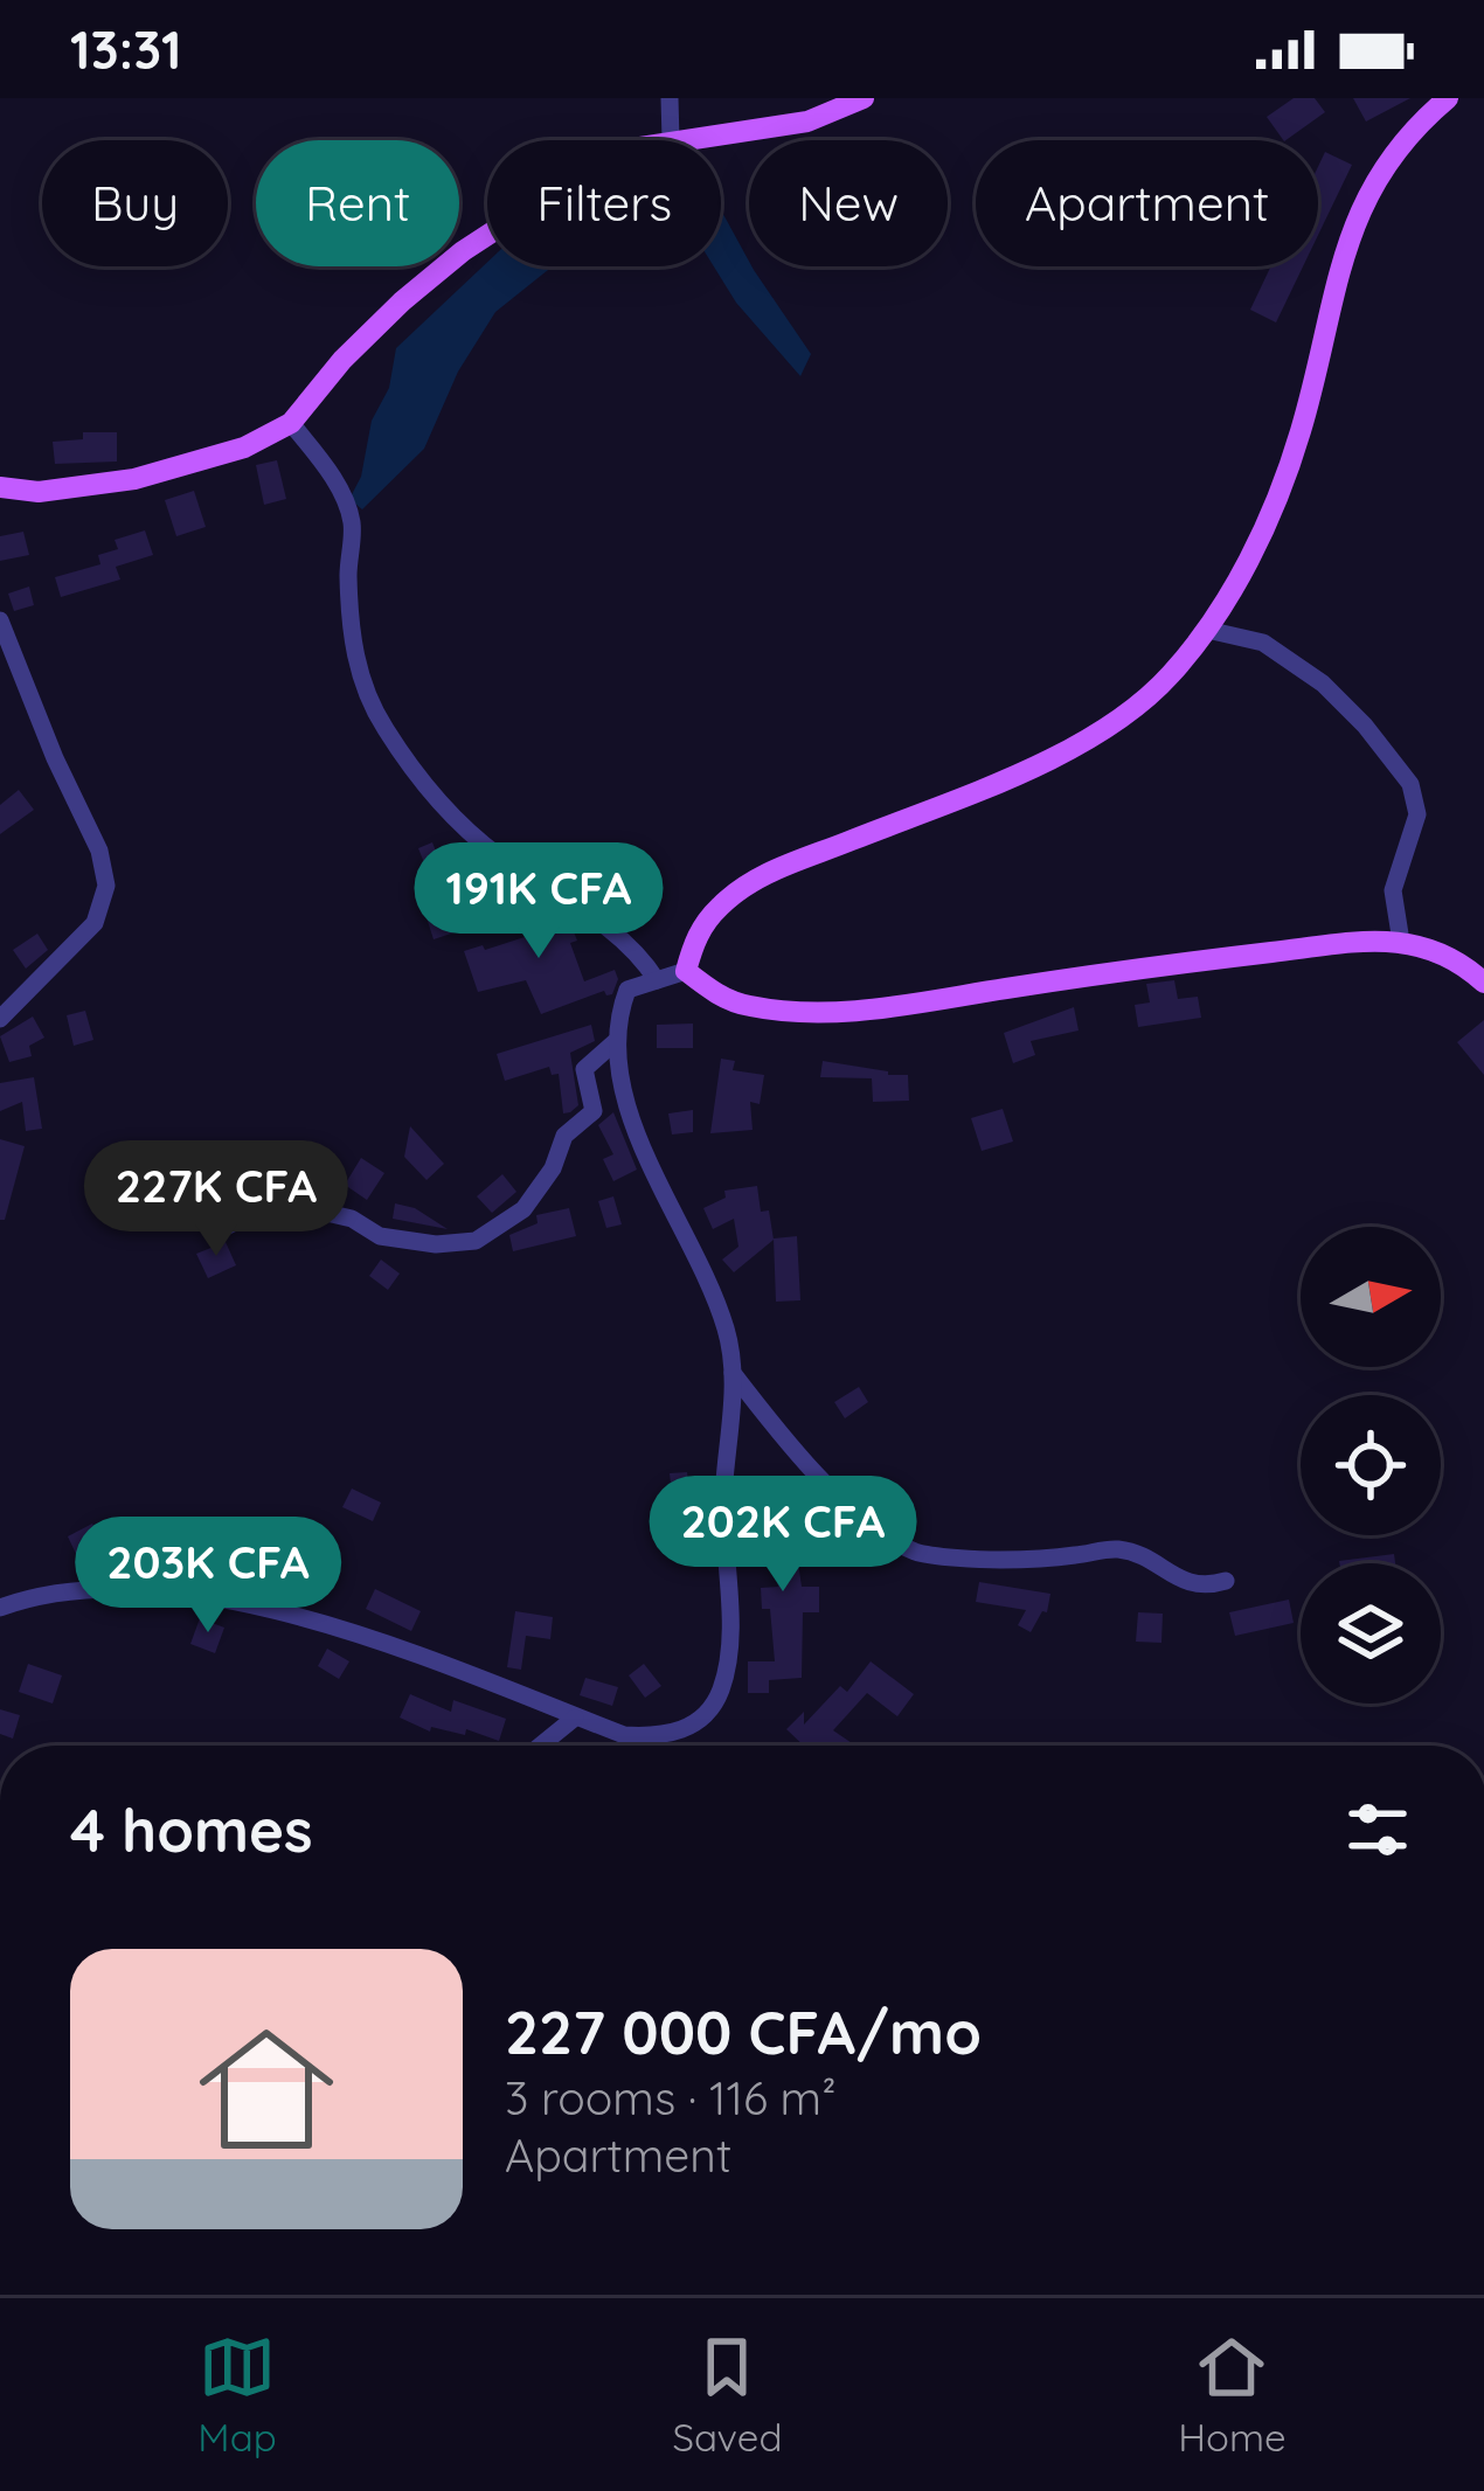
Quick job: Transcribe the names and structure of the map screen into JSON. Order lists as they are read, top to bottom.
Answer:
{
  "north": "right",
  "page": {
    "status": "13:31",
    "chip": [
      "Buy",
      "Rent",
      "Filters",
      "New",
      "Apartment"
    ],
    "price": [
      "191K CFA",
      "227K CFA",
      "202K CFA",
      "203K CFA"
    ],
    "heading": "4 homes",
    "list": [
      {
        "name": "227 000 CFA/mo",
        "note": "3 rooms · 116 m² · Apartment"
      }
    ],
    "tabs": ["Map", "Saved", "Home"]
  }
}
